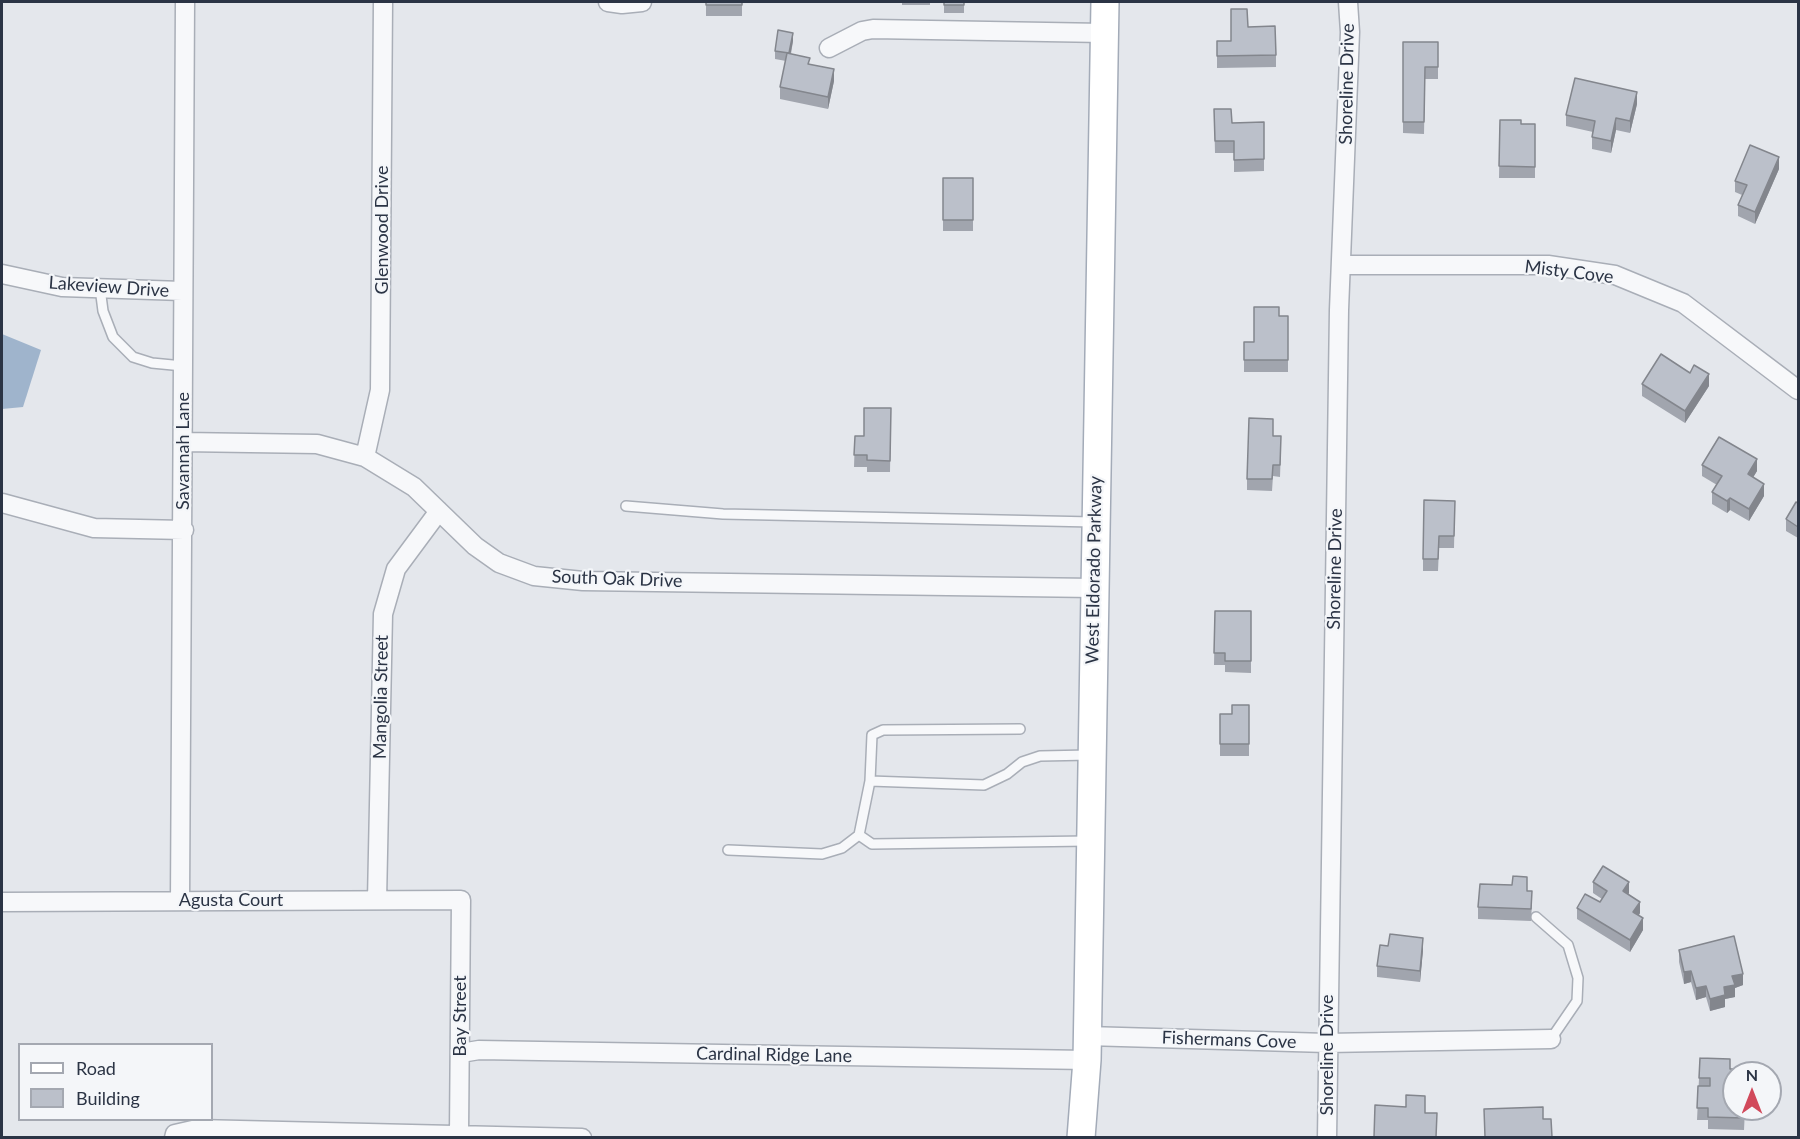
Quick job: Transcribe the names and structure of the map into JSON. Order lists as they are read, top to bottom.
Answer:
{
  "streets": {
    "main road": ["West Eldorado Parkway"],
    "street": [
      "Shoreline Drive",
      "Glenwood Drive",
      "Misty Cove",
      "Lakeview Drive",
      "Savannah Lane",
      "South Oak Drive",
      "Mangolia Street",
      "Agusta Court",
      "Bay Street",
      "Fishermans Cove",
      "Cardinal Ridge Lane"
    ]
  },
  "crossings": [
    ["Shoreline Drive", "Misty Cove"],
    ["Shoreline Drive", "Fishermans Cove"],
    ["Glenwood Drive", "South Oak Drive"],
    ["Lakeview Drive", "Savannah Lane"],
    ["Savannah Lane", "South Oak Drive"],
    ["Savannah Lane", "Agusta Court"],
    ["West Eldorado Parkway", "South Oak Drive"],
    ["West Eldorado Parkway", "Fishermans Cove"],
    ["West Eldorado Parkway", "Cardinal Ridge Lane"],
    ["South Oak Drive", "Mangolia Street"],
    ["Mangolia Street", "Agusta Court"],
    ["Agusta Court", "Bay Street"],
    ["Bay Street", "Cardinal Ridge Lane"],
    ["Fishermans Cove", "Cardinal Ridge Lane"]
  ],
  "legend": ["Road", "Building"],
  "north": "top"
}
